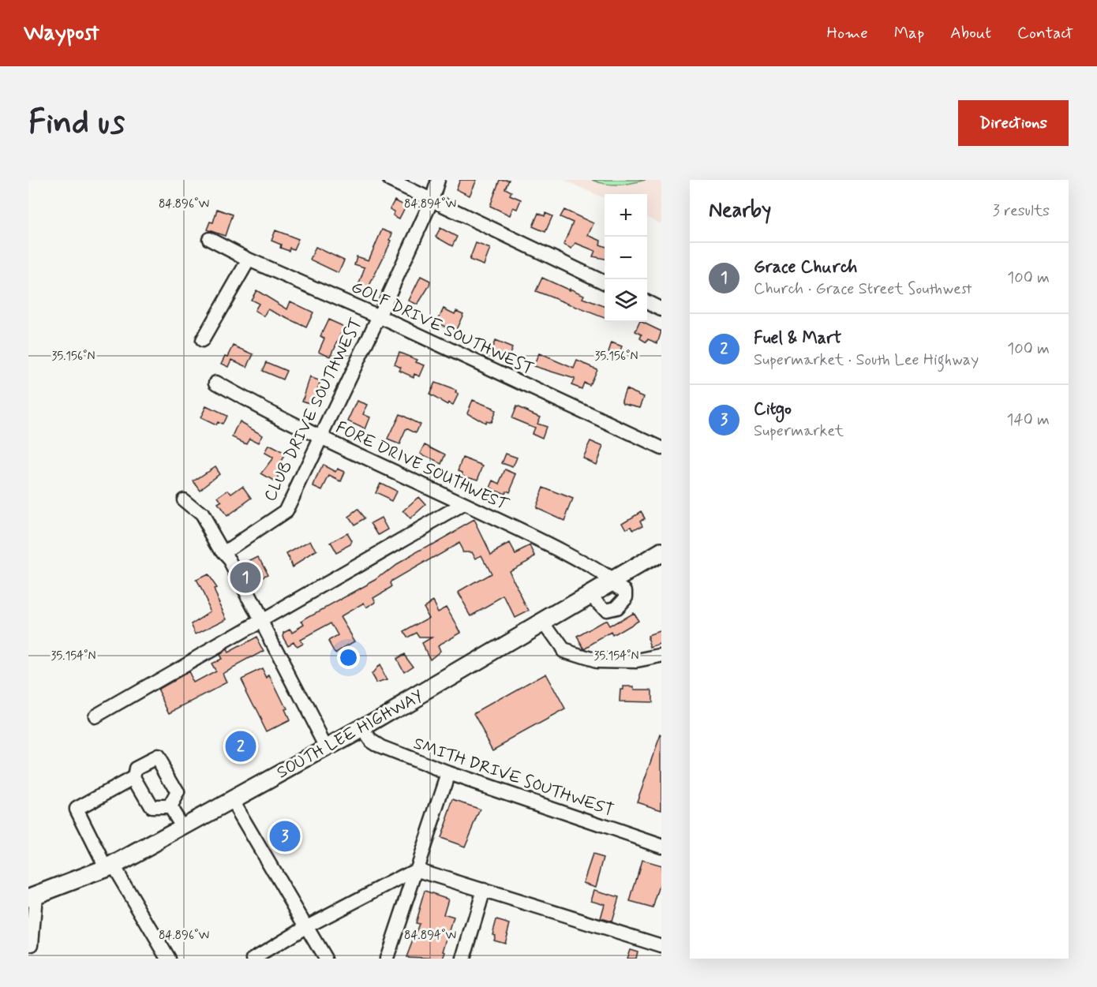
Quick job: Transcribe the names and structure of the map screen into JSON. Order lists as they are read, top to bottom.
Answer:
{
  "streets": {
    "main road": ["SOUTH LEE HIGHWAY"],
    "street": [
      "GOLF DRIVE SOUTHWEST",
      "CLUB DRIVE SOUTHWEST",
      "FORE DRIVE SOUTHWEST",
      "SMITH DRIVE SOUTHWEST"
    ]
  },
  "crossings": [
    ["GOLF DRIVE SOUTHWEST", "CLUB DRIVE SOUTHWEST"],
    ["CLUB DRIVE SOUTHWEST", "FORE DRIVE SOUTHWEST"],
    ["FORE DRIVE SOUTHWEST", "SOUTH LEE HIGHWAY"],
    ["SOUTH LEE HIGHWAY", "SMITH DRIVE SOUTHWEST"]
  ],
  "page": {
    "header": "Waypost",
    "nav": [
      "Home",
      "Map",
      "About",
      "Contact"
    ],
    "buttons": "Directions",
    "title": "Find us",
    "heading": ["Nearby", "3 results"],
    "map_buttons": ["+", "−"],
    "list": [
      {
        "mark": "1",
        "name": "Grace Church",
        "note": "Church · Grace Street Southwest",
        "value": "100 m"
      },
      {
        "mark": "2",
        "name": "Fuel & Mart",
        "note": "Supermarket · South Lee Highway",
        "value": "100 m"
      },
      {
        "mark": "3",
        "name": "Citgo",
        "note": "Supermarket",
        "value": "140 m"
      }
    ],
    "pins": ["1", "2", "3"]
  },
  "coordinates": [
    "84.896°W",
    "84.894°W",
    "35.156°N",
    "35.154°N"
  ]
}
